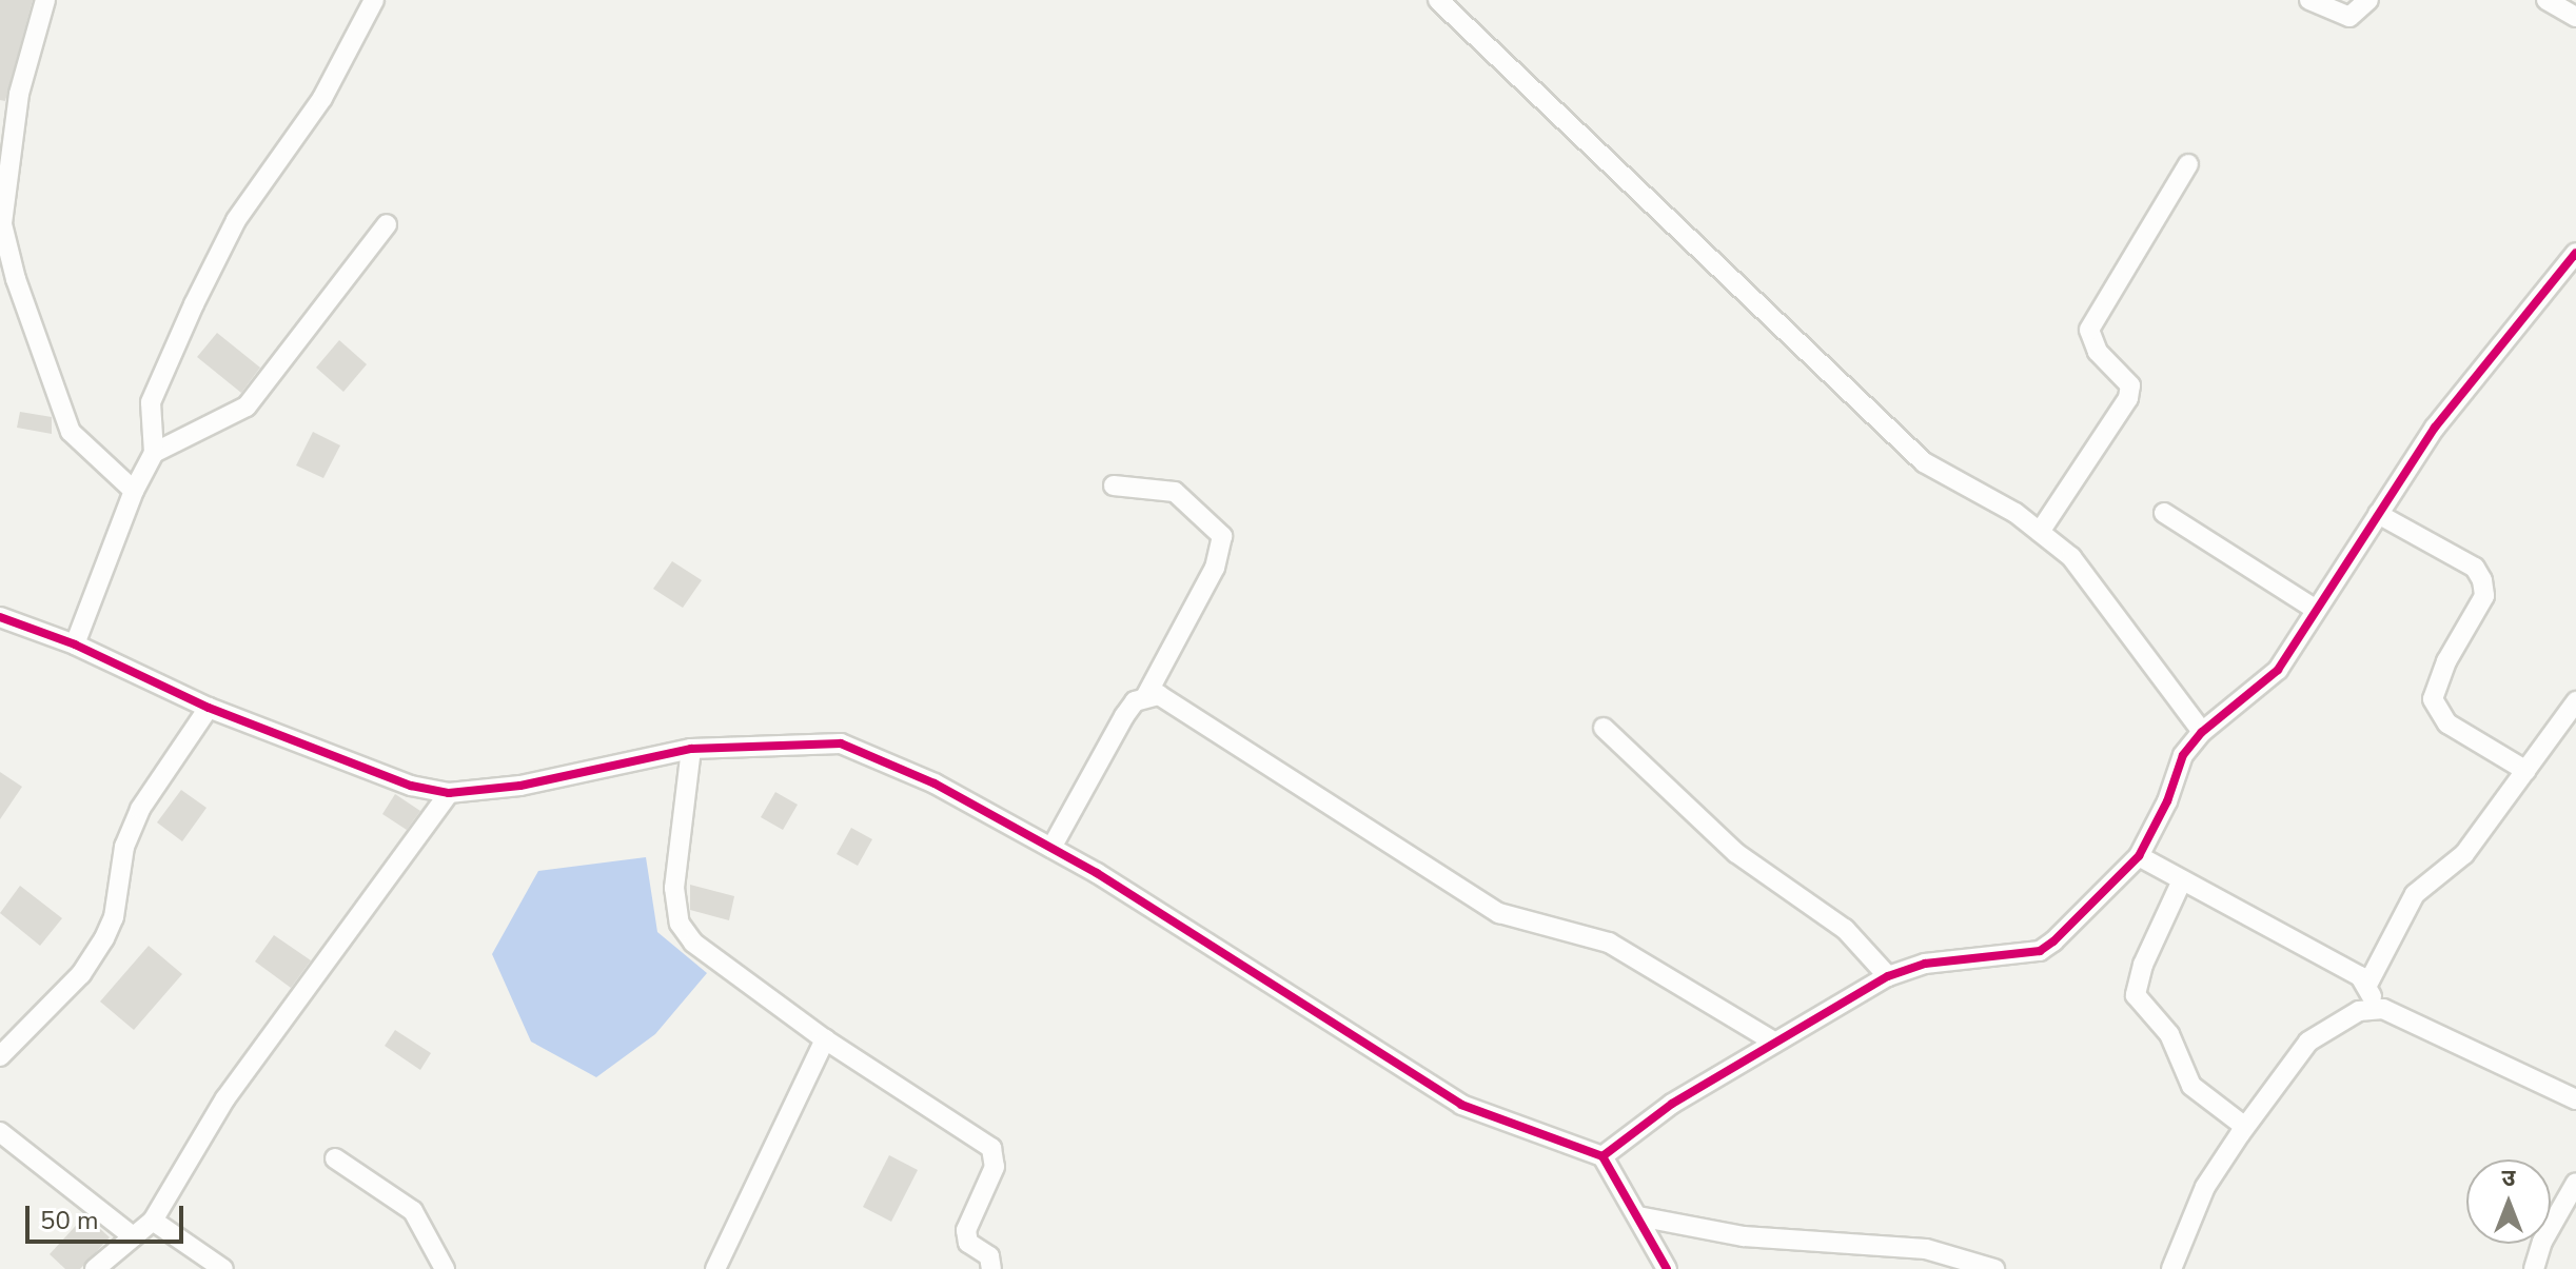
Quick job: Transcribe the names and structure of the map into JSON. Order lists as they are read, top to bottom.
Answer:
{
  "scale_bar": "50 m",
  "north": "top"
}
